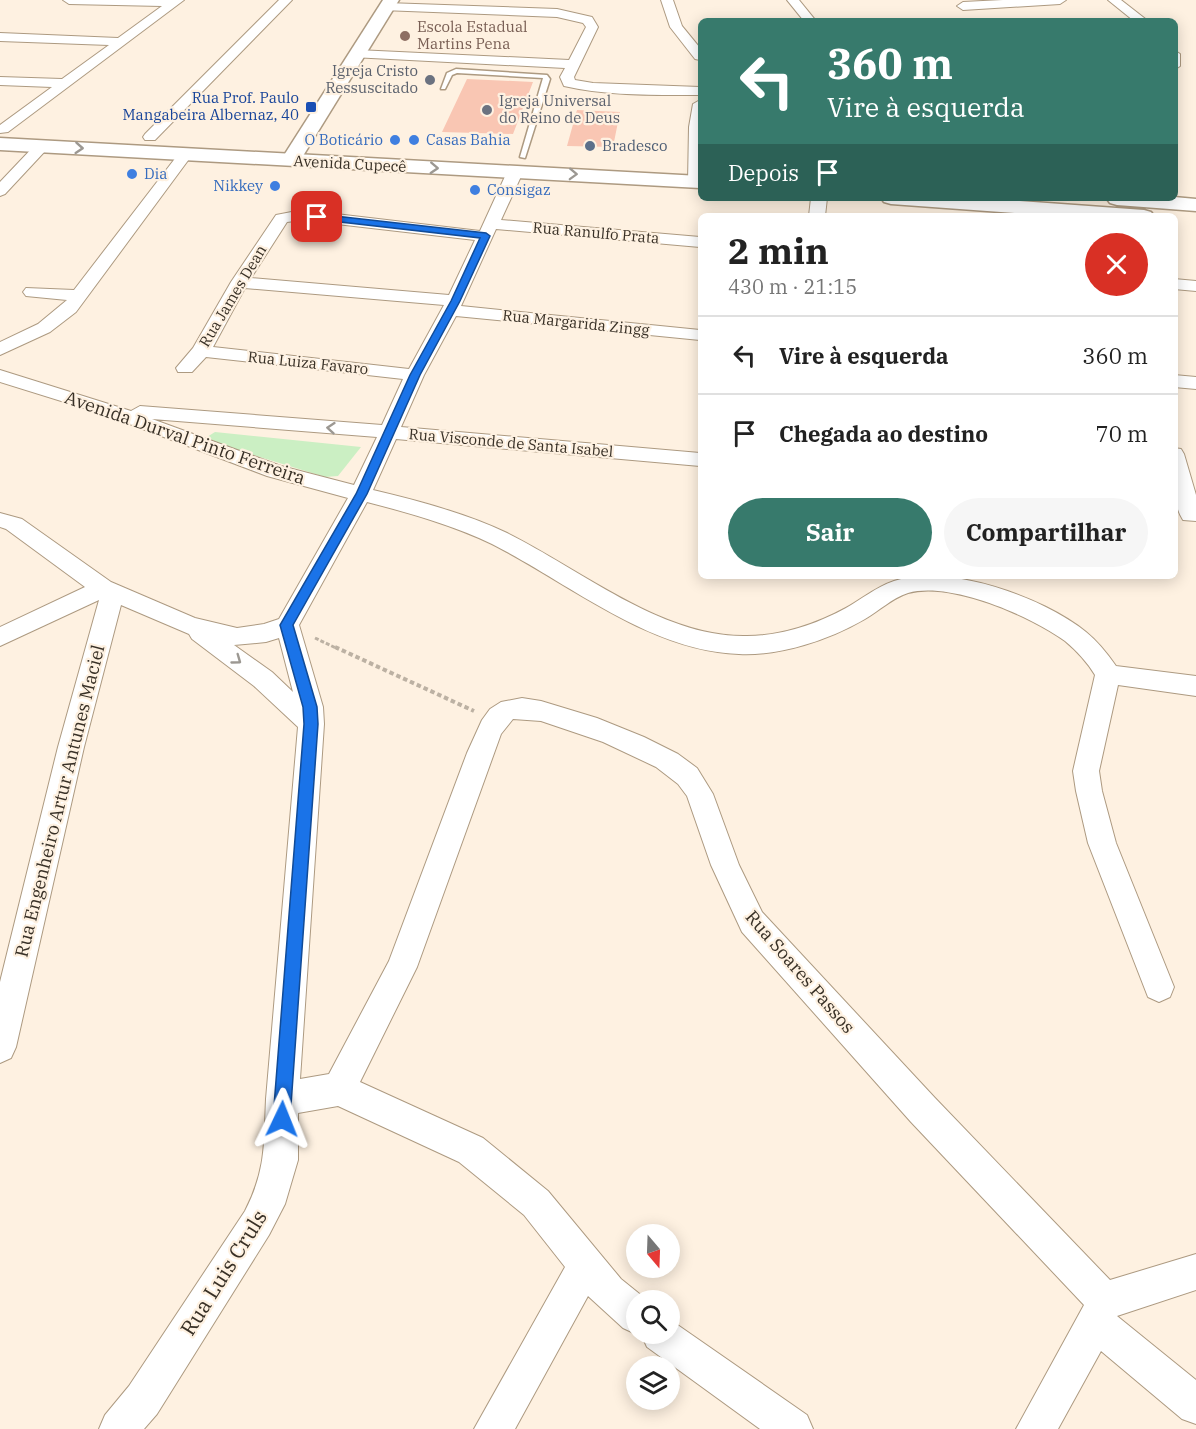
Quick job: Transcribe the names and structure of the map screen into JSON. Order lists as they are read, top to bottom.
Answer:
{
  "streets": {
    "main road": ["Avenida Cupecê"],
    "street": [
      "Rua Ranulfo Prata",
      "Rua James Dean",
      "Rua Margarida Zingg",
      "Rua Luiza Favaro",
      "Avenida Durval Pinto Ferreira",
      "Rua Visconde de Santa Isabel",
      "Rua Engenheiro Artur Antunes Maciel",
      "Rua Soares Passos",
      "Rua Luis Cruls"
    ]
  },
  "crossings": [
    ["Rua Ranulfo Prata", "Rua James Dean"],
    ["Rua James Dean", "Rua Margarida Zingg"],
    ["Rua James Dean", "Rua Luiza Favaro"],
    ["Avenida Durval Pinto Ferreira", "Rua Visconde de Santa Isabel"]
  ],
  "places": {
    "other": [
      "Escola Estadual Martins Pena",
      "Igreja Cristo Ressuscitado",
      "Igreja Universal do Reino de Deus",
      "O Boticário",
      "Casas Bahia",
      "Bradesco",
      "Dia",
      "Nikkey",
      "Consigaz"
    ],
    "transit": ["Rua Prof. Paulo Mangabeira Albernaz, 40"]
  },
  "north": "bottom",
  "page": {
    "turn": ["360 m", "Vire à esquerda"],
    "then": "Depois",
    "heading": ["2 min", "430 m · 21:15"],
    "list": [
      {
        "name": "Vire à esquerda",
        "value": "360 m"
      },
      {
        "name": "Chegada ao destino",
        "value": "70 m"
      }
    ],
    "buttons": ["Sair", "Compartilhar"]
  }
}
